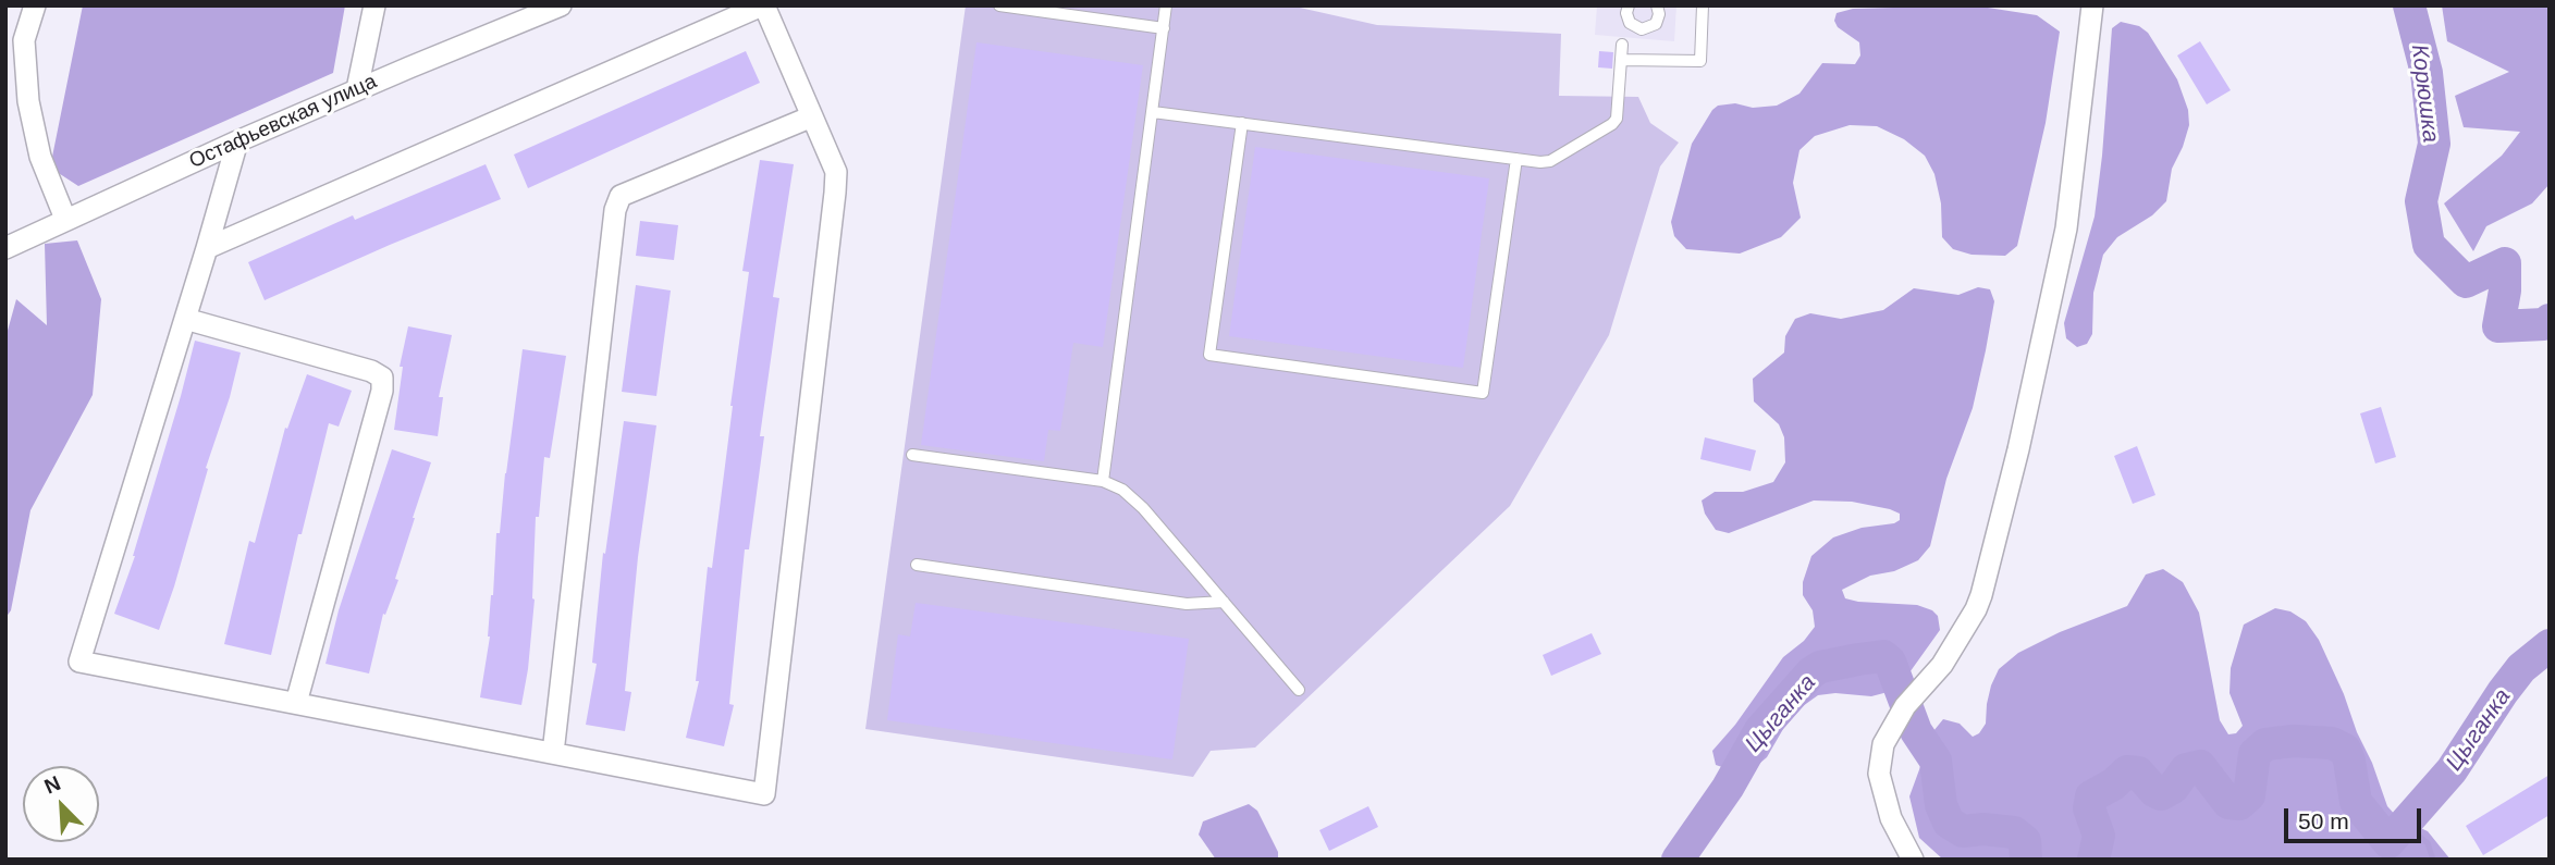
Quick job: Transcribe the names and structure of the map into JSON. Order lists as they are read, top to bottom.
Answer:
{
  "streets": {
    "street": ["Остафьевская улица"]
  },
  "water": ["Корюшка", "Цыганка"],
  "scale_bar": "50 m",
  "north": "top left"
}
